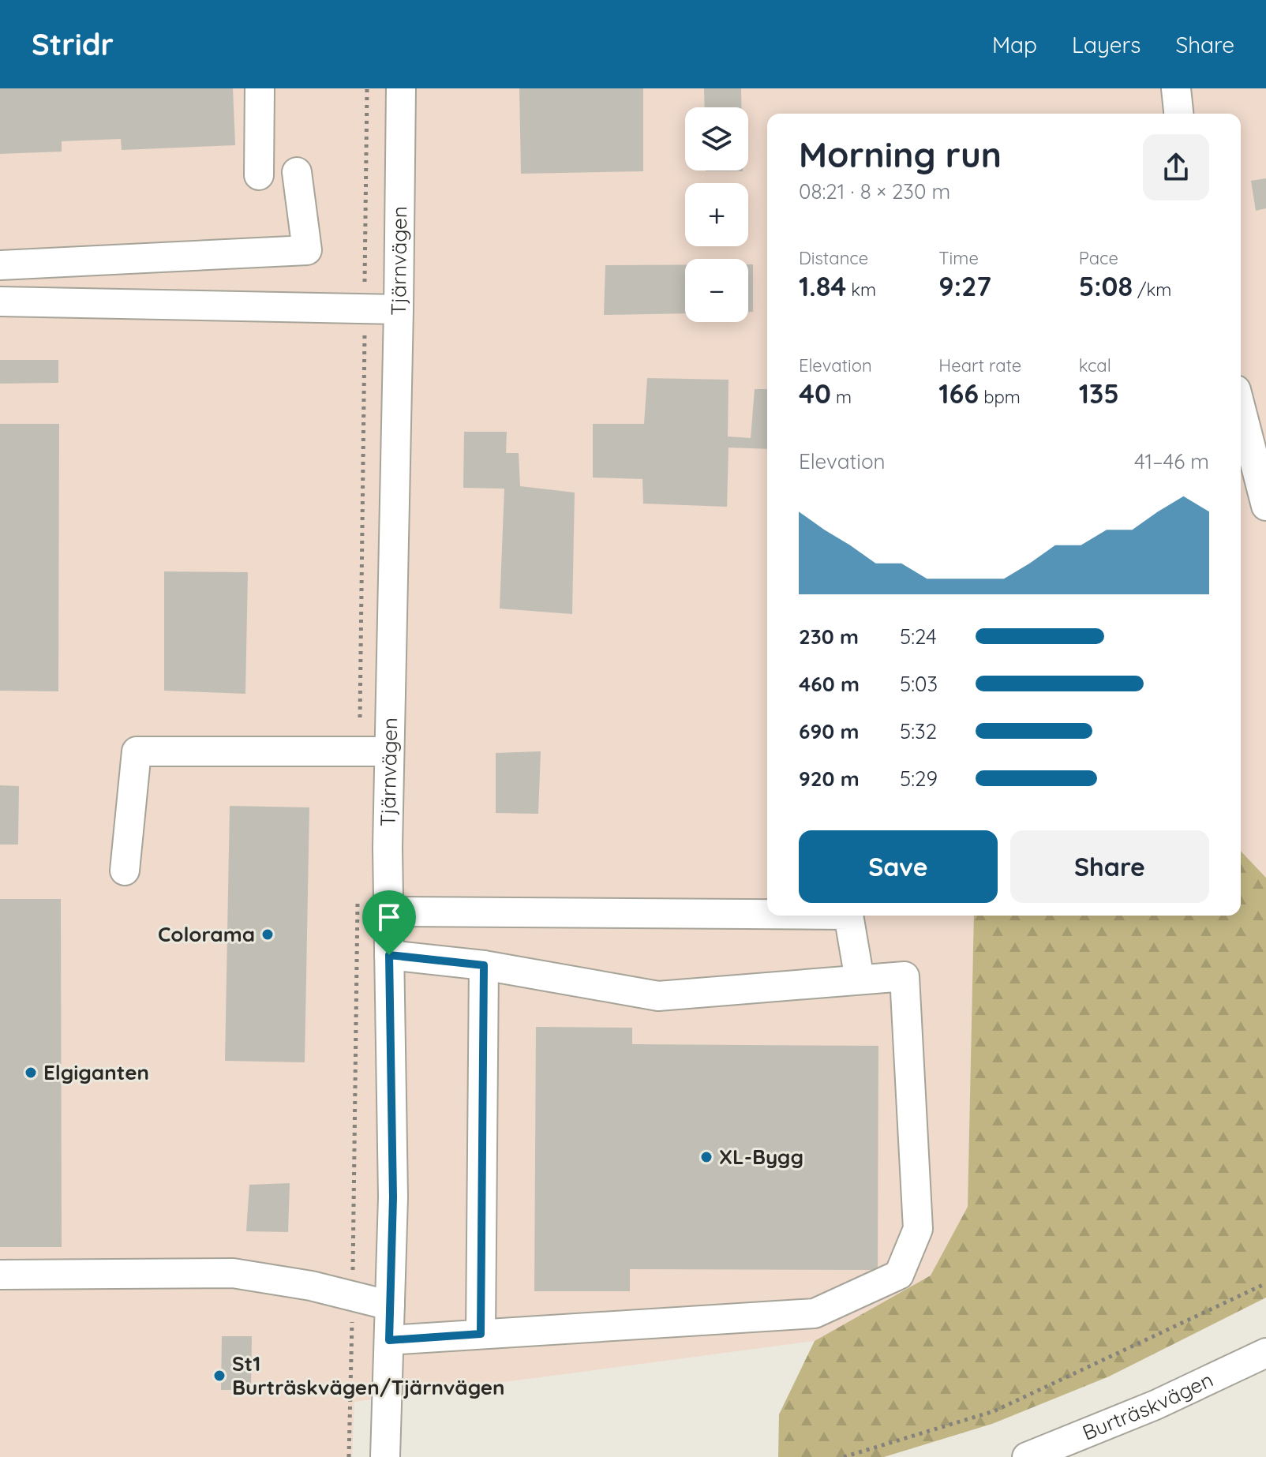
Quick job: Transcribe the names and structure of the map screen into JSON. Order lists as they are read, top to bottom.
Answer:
{
  "streets": {
    "street": ["Tjärnvägen", "Burträskvägen"]
  },
  "places": [
    "Colorama",
    "Elgiganten",
    "XL-Bygg",
    "St1 Burträskvägen/Tjärnvägen"
  ],
  "page": {
    "header": "Stridr",
    "nav": ["Map", "Layers", "Share"],
    "map_buttons": ["+", "−"],
    "heading": ["Morning run", "08:21 · 8 × 230 m"],
    "stats": [
      ["Distance", "1.84 km"],
      ["Time", "9:27"],
      ["Pace", "5:08 /km"],
      ["Elevation", "40 m"],
      ["Heart rate", "166 bpm"],
      ["kcal", "135"]
    ],
    "chart": ["Elevation", "41–46 m"],
    "list": [
      {
        "name": "230 m",
        "note": "5:24"
      },
      {
        "name": "460 m",
        "note": "5:03"
      },
      {
        "name": "690 m",
        "note": "5:32"
      },
      {
        "name": "920 m",
        "note": "5:29"
      }
    ],
    "buttons": ["Save", "Share"]
  }
}
